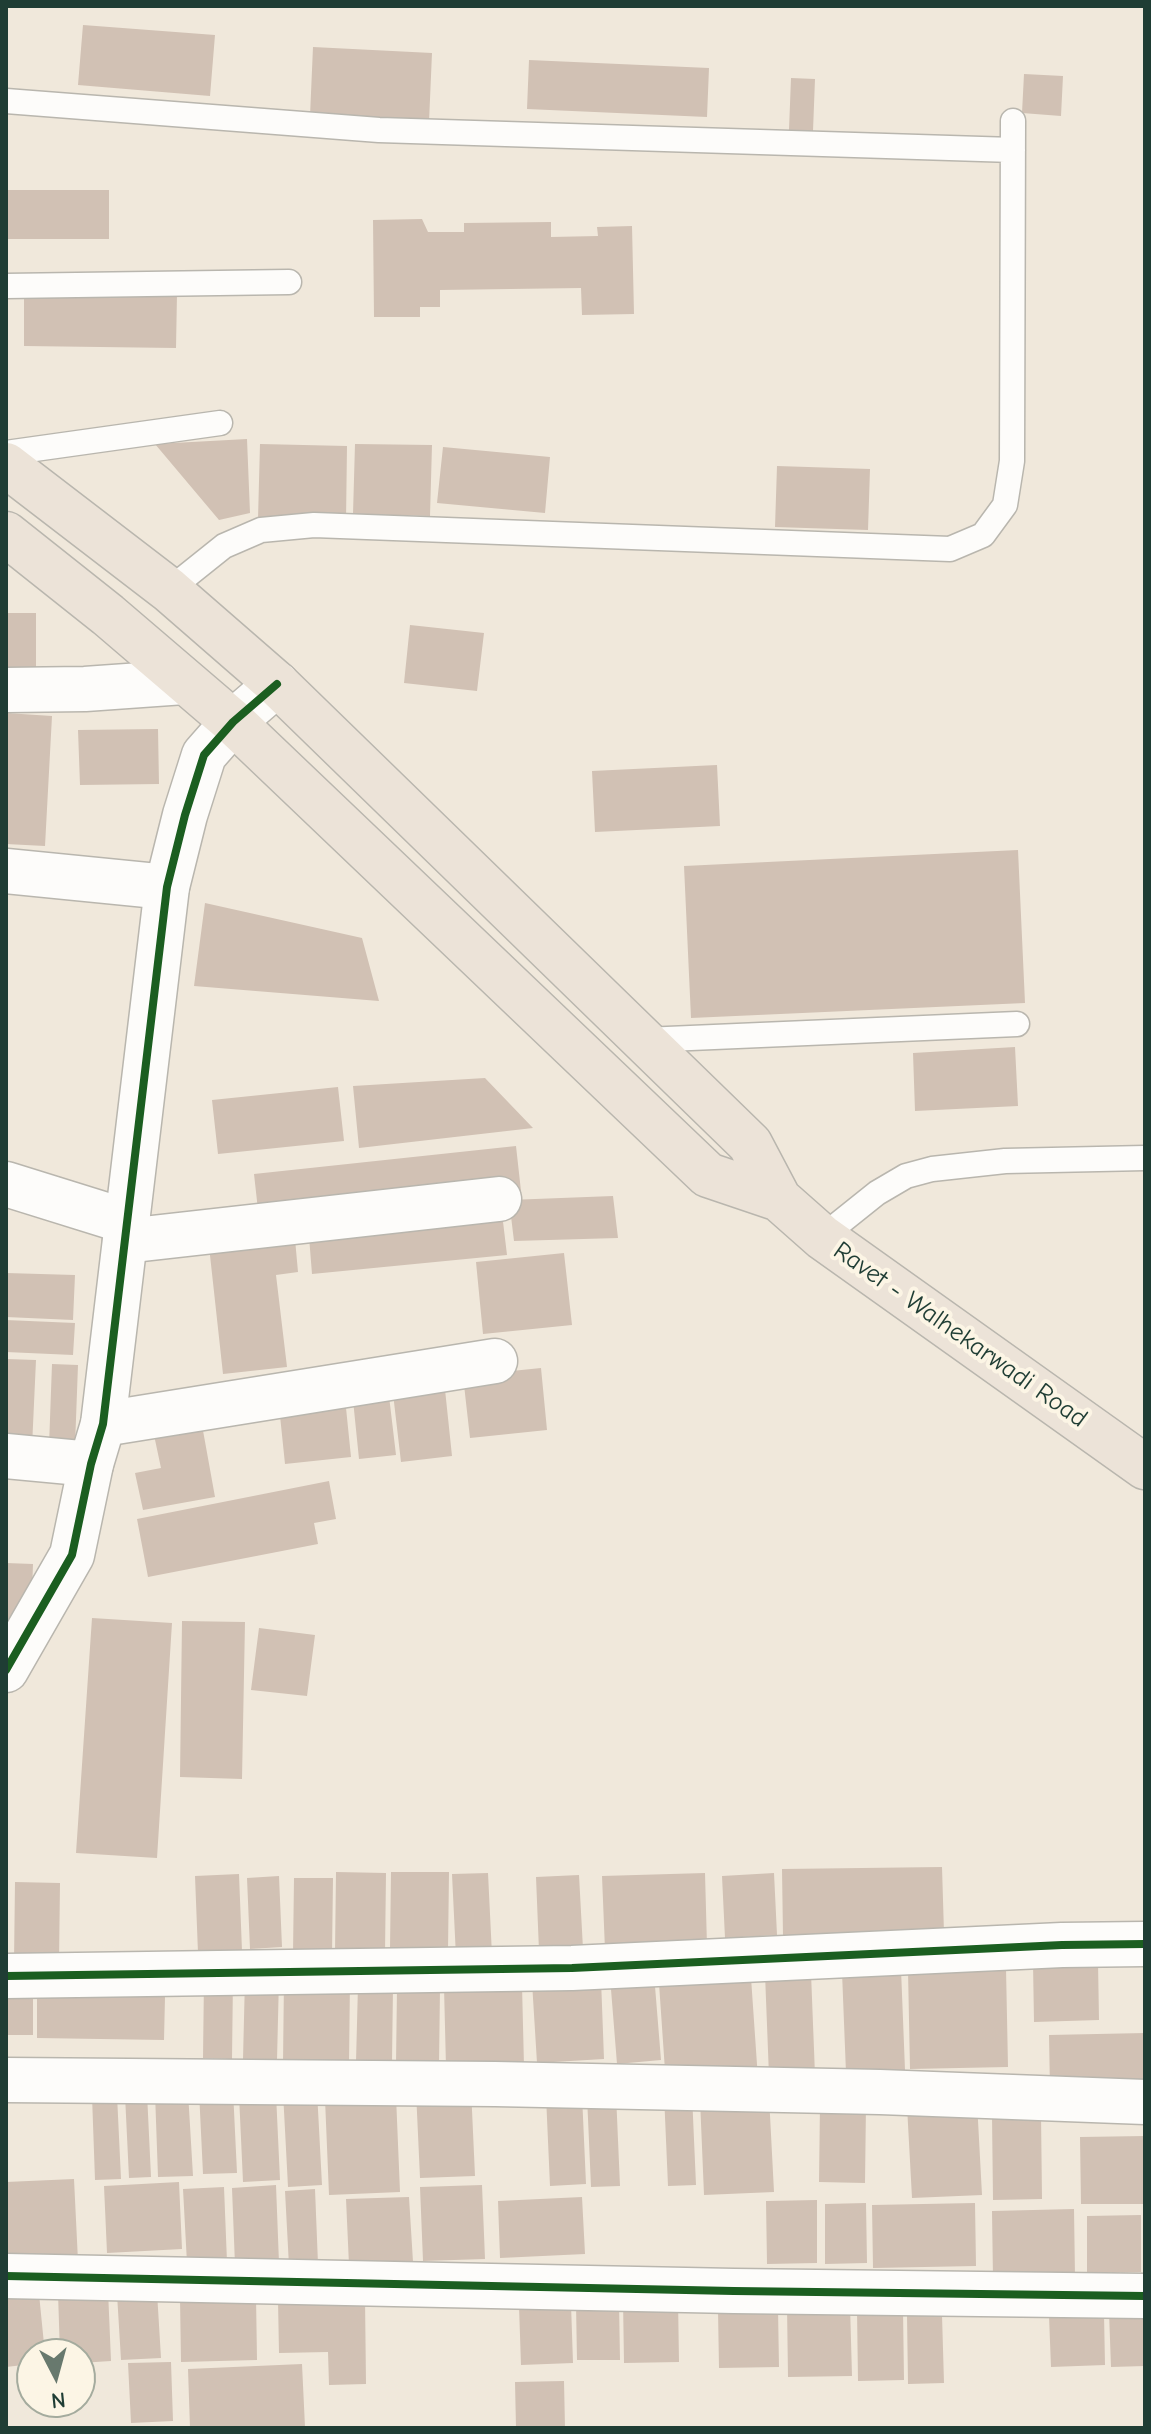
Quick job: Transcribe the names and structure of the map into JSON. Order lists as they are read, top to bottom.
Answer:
{
  "streets": {
    "main road": ["Ravet - Walhekarwadi Road"]
  },
  "north": "bottom"
}
